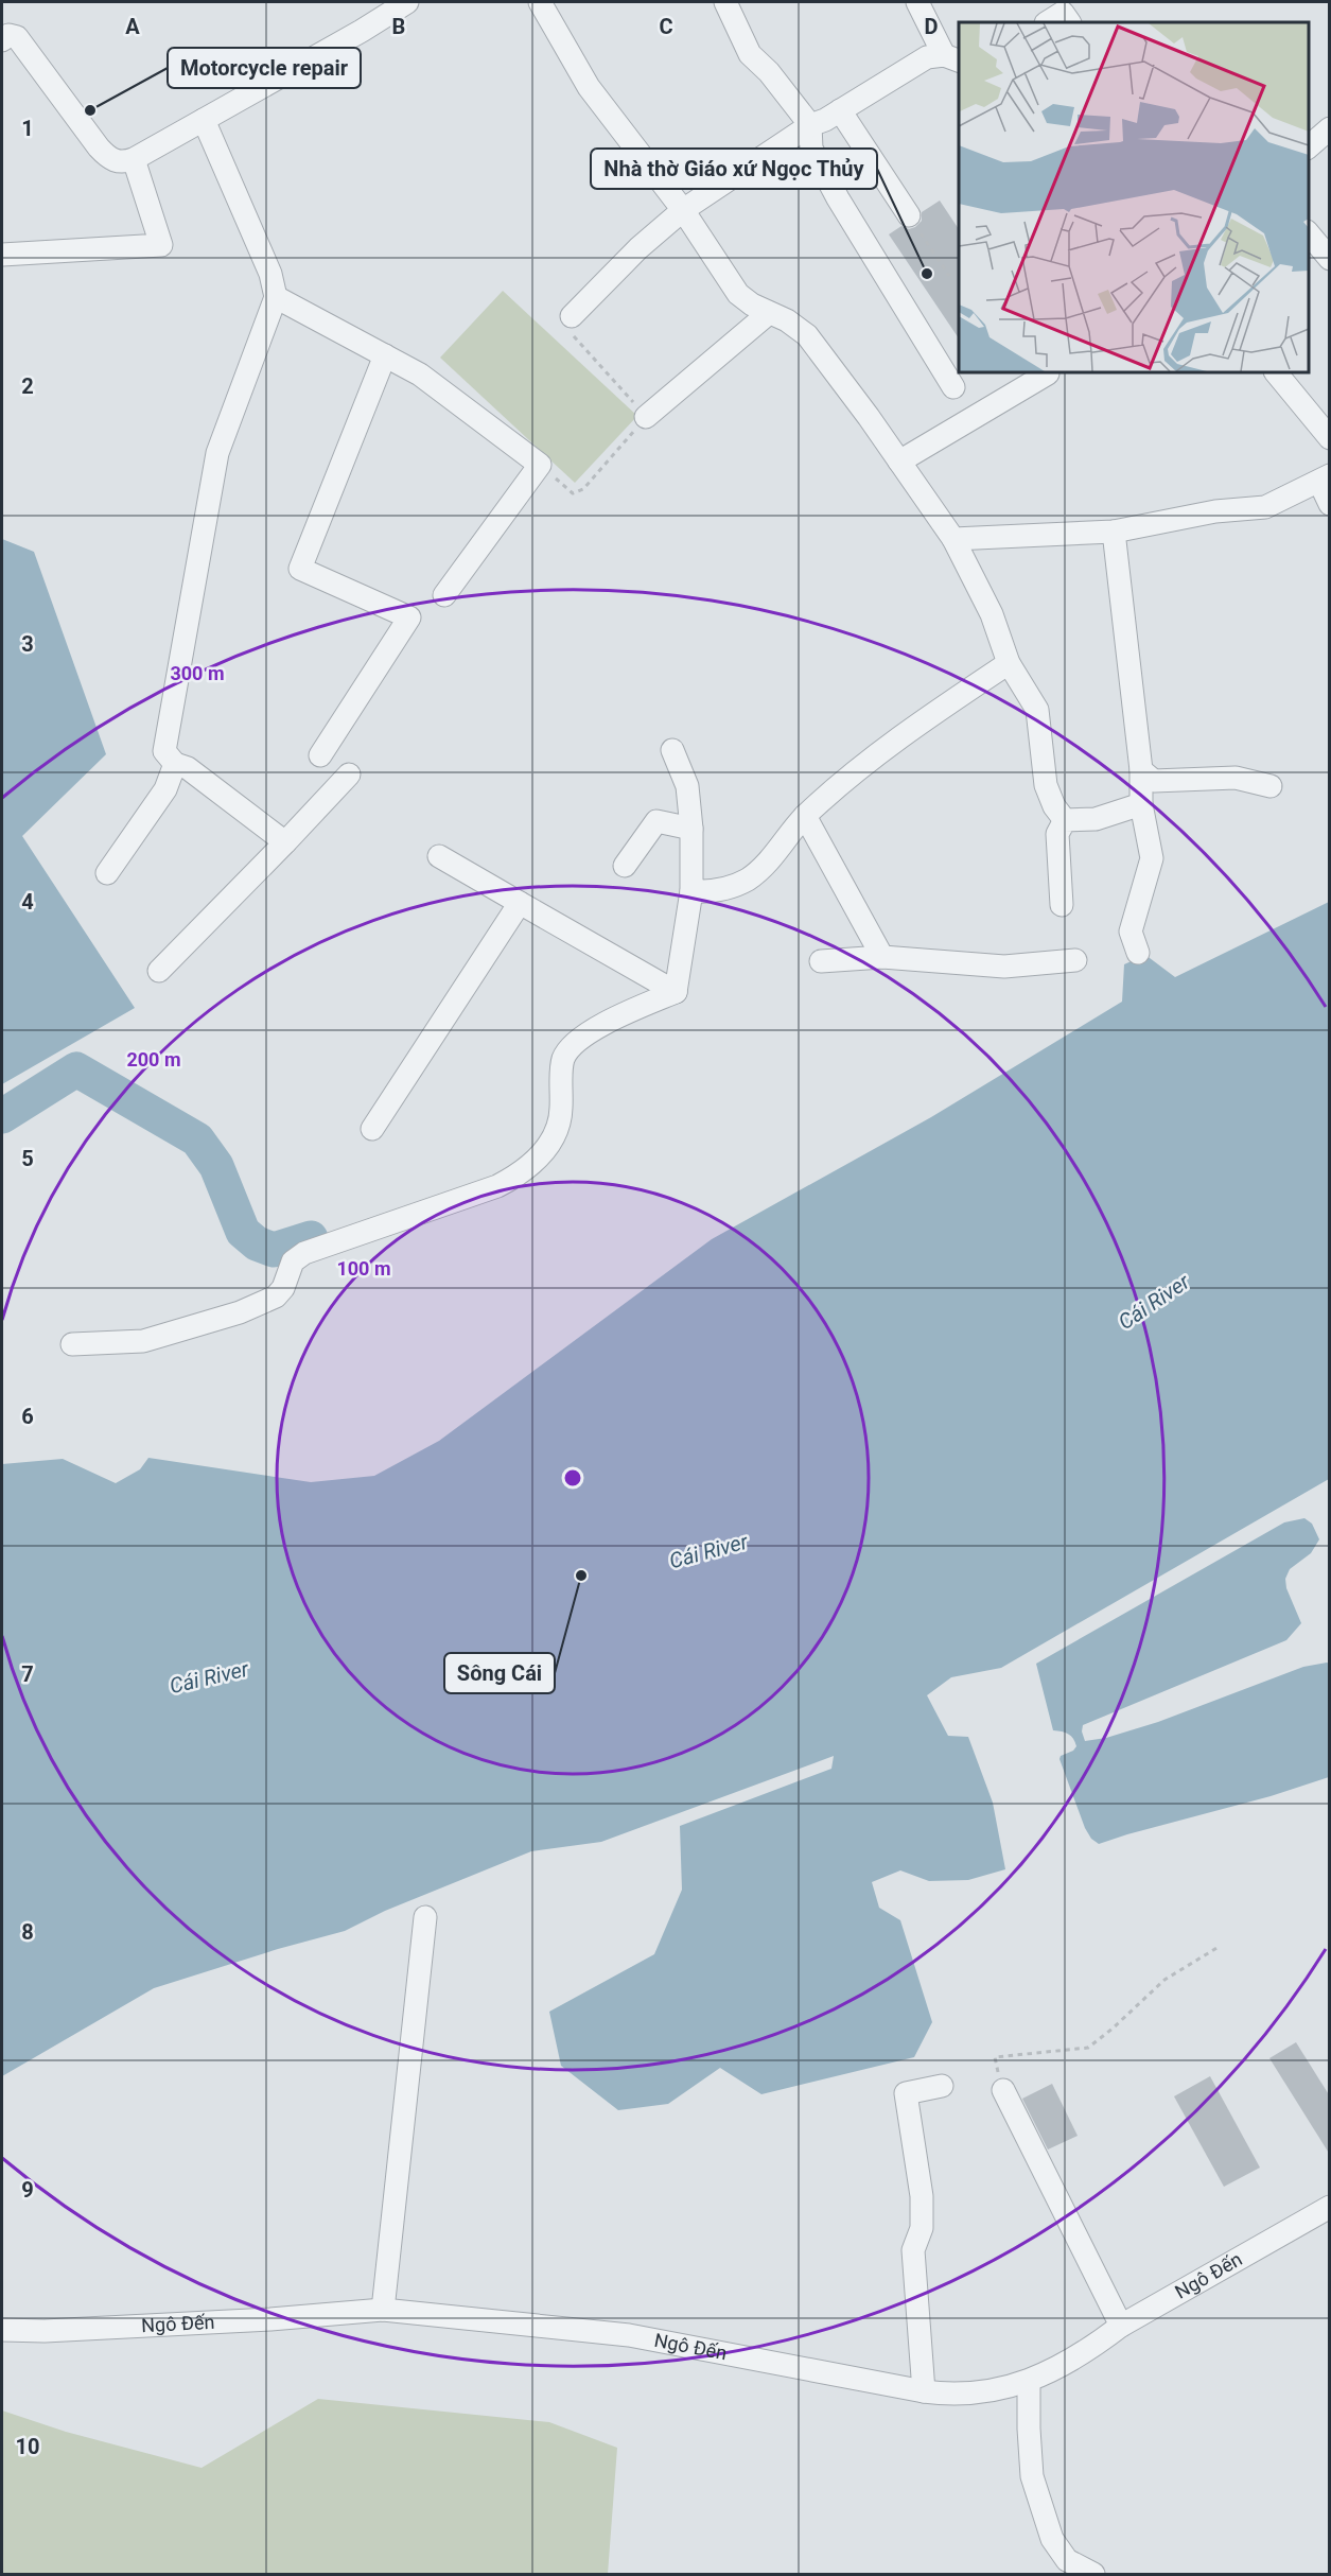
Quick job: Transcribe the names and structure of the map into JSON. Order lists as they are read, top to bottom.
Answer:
{
  "streets": {
    "street": ["Ngô Đến"]
  },
  "water": ["Cái River"],
  "places": ["Motorcycle repair", "Nhà thờ Giáo xứ Ngọc Thủy", "Sông Cái"],
  "grid": {
    "columns": [
      "A",
      "B",
      "C",
      "D"
    ],
    "rows": [
      "1",
      "2",
      "3",
      "4",
      "5",
      "6",
      "7",
      "8",
      "9",
      "10"
    ]
  },
  "rings": ["300 m", "200 m", "100 m"]
}
